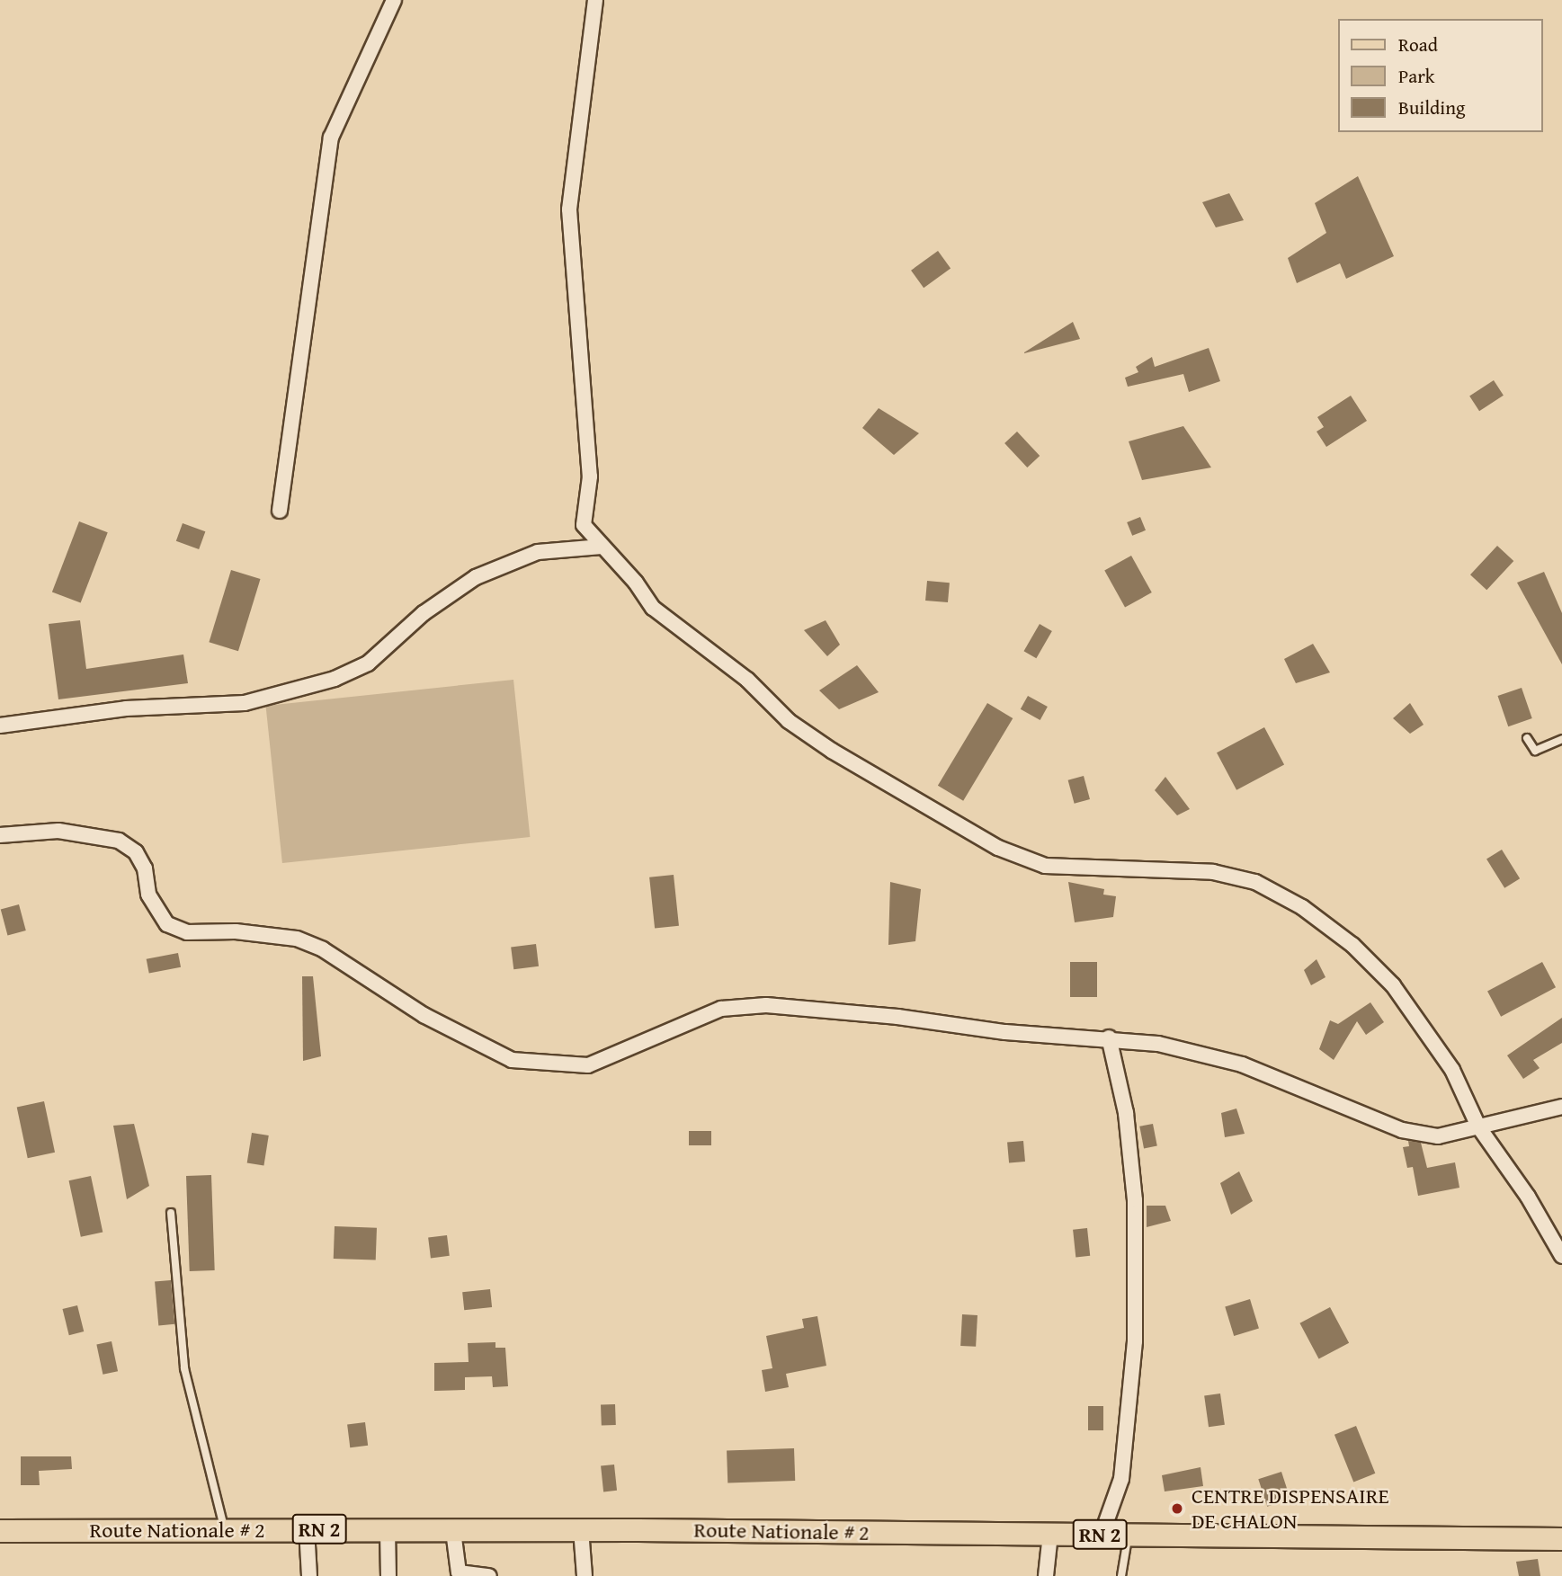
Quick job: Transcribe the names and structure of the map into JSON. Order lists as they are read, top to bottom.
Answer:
{
  "streets": {
    "main road": ["RN 2", "Route Nationale # 2"]
  },
  "places": ["CENTRE DISPENSAIRE DE CHALON"],
  "legend": ["Road", "Park", "Building"]
}
